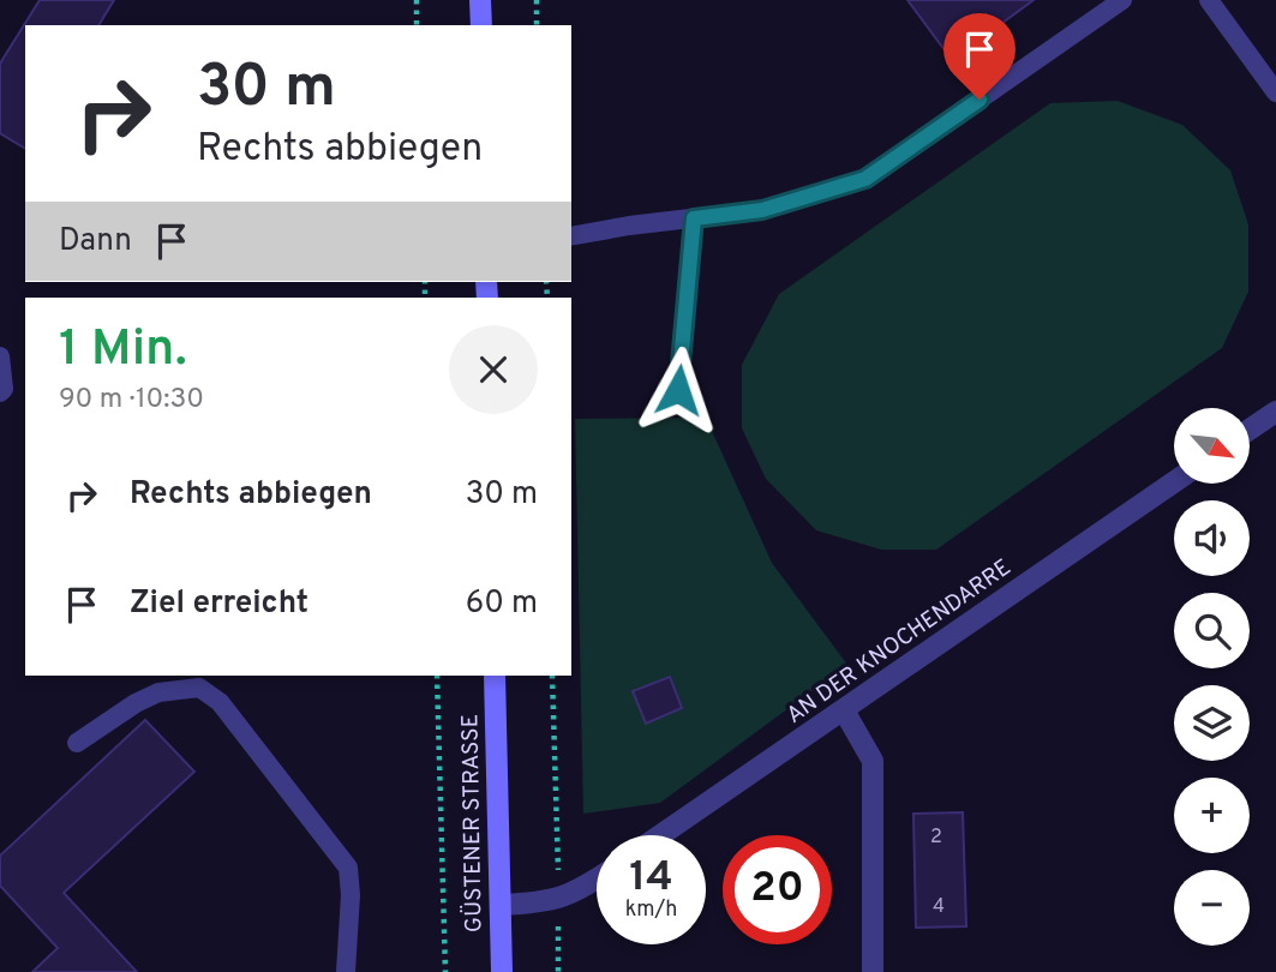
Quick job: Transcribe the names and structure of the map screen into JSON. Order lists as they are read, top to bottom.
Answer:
{
  "streets": {
    "main road": ["GÜSTENER STRASSE"],
    "street": ["AN DER KNOCHENDARRE"]
  },
  "house_numbers": ["2", "4"],
  "north": "bottom right",
  "page": {
    "turn": ["30 m", "Rechts abbiegen"],
    "then": "Dann",
    "heading": ["1 Min.", "90 m · 10:30"],
    "map_buttons": ["+", "−"],
    "list": [
      {
        "name": "Rechts abbiegen",
        "value": "30 m"
      },
      {
        "name": "Ziel erreicht",
        "value": "60 m"
      }
    ],
    "speed": "14 km/h",
    "limit": "20"
  }
}
